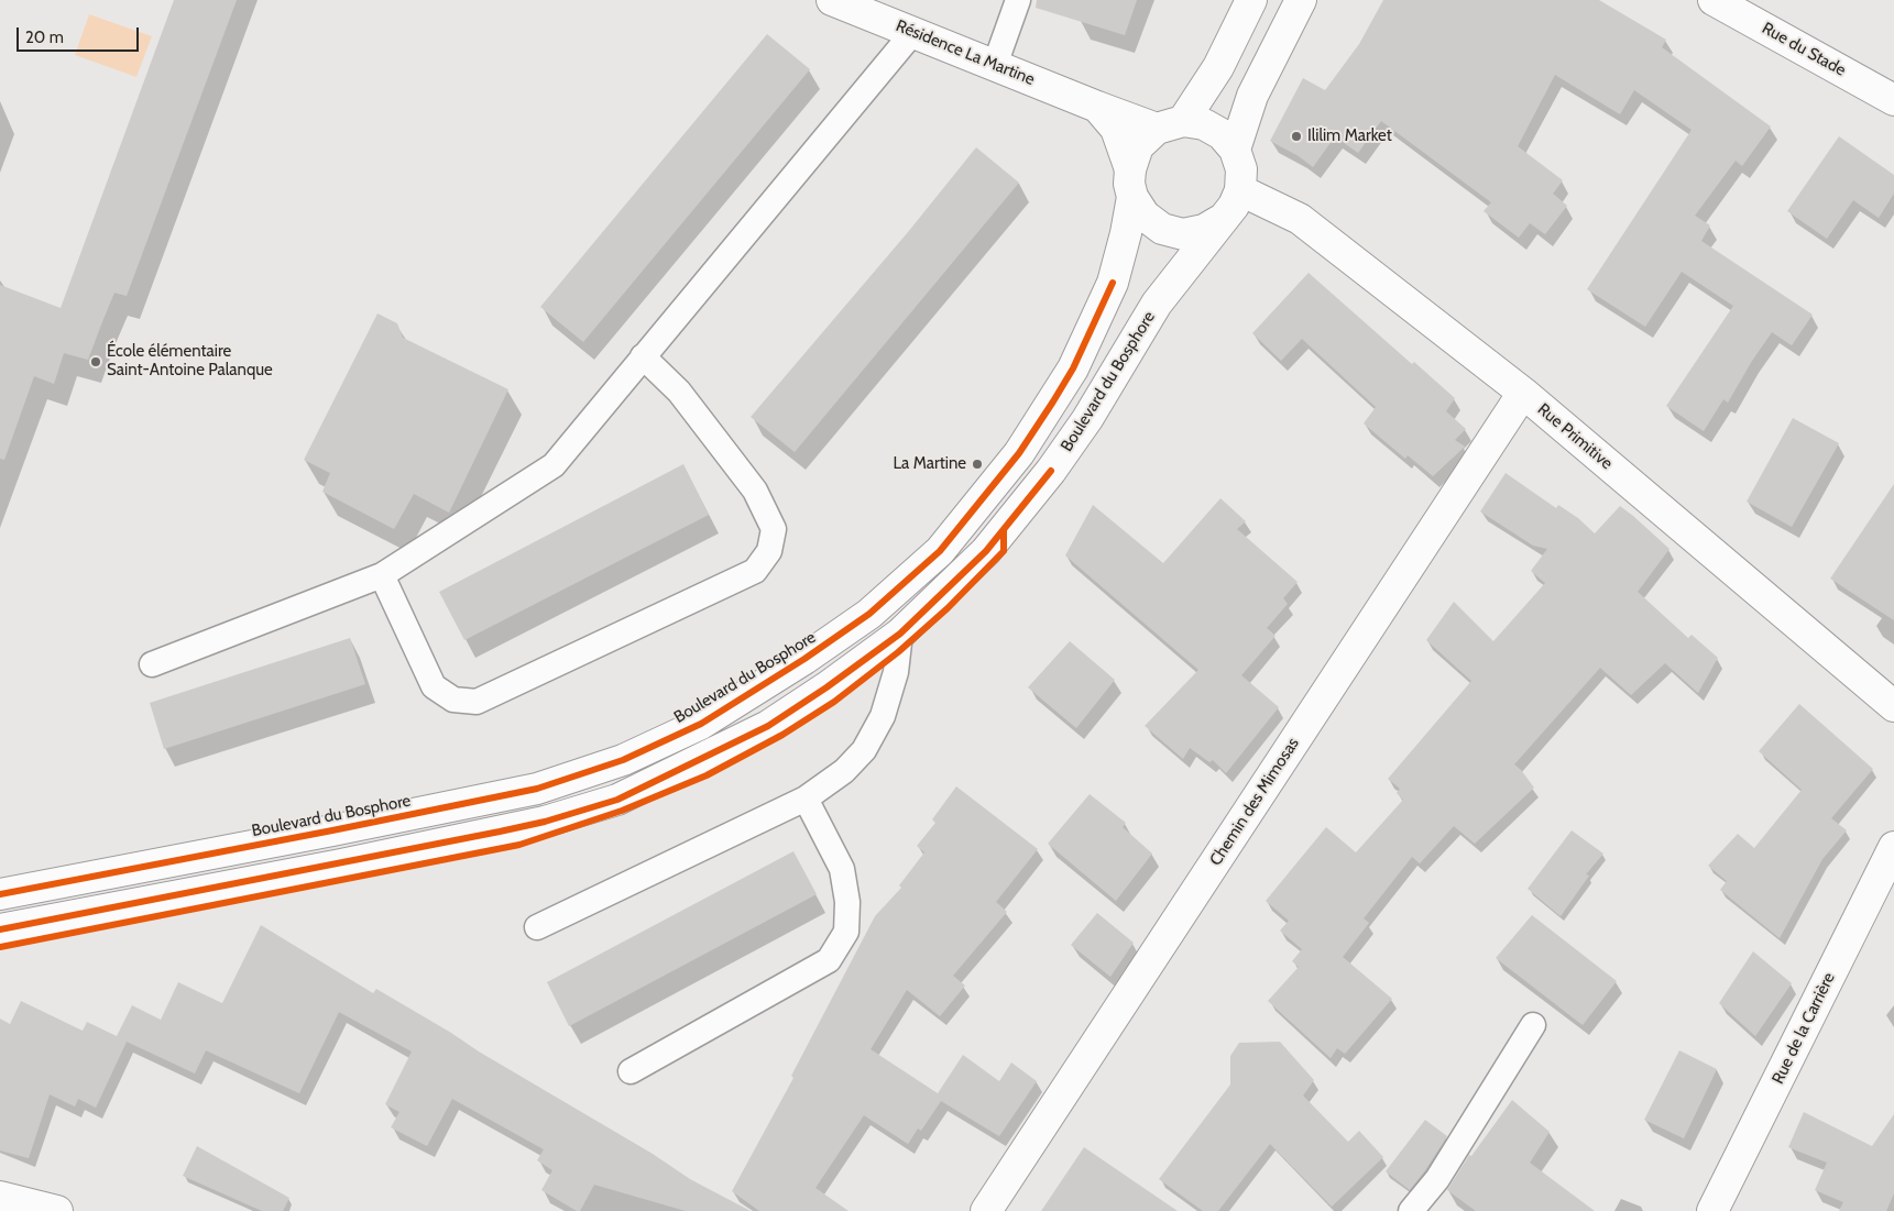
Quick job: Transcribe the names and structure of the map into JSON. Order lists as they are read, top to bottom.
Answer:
{
  "streets": {
    "street": [
      "Rue du Stade",
      "Résidence La Martine",
      "Boulevard du Bosphore",
      "Rue Primitive",
      "Chemin des Mimosas",
      "Rue de la Carrière"
    ]
  },
  "crossings": [
    ["Résidence La Martine", "Boulevard du Bosphore"],
    ["Résidence La Martine", "Rue Primitive"],
    ["Boulevard du Bosphore", "Rue Primitive"],
    ["Rue Primitive", "Chemin des Mimosas"]
  ],
  "places": ["Ililim Market", "École élémentaire Saint-Antoine Palanque", "La Martine"],
  "scale_bar": "20 m"
}
